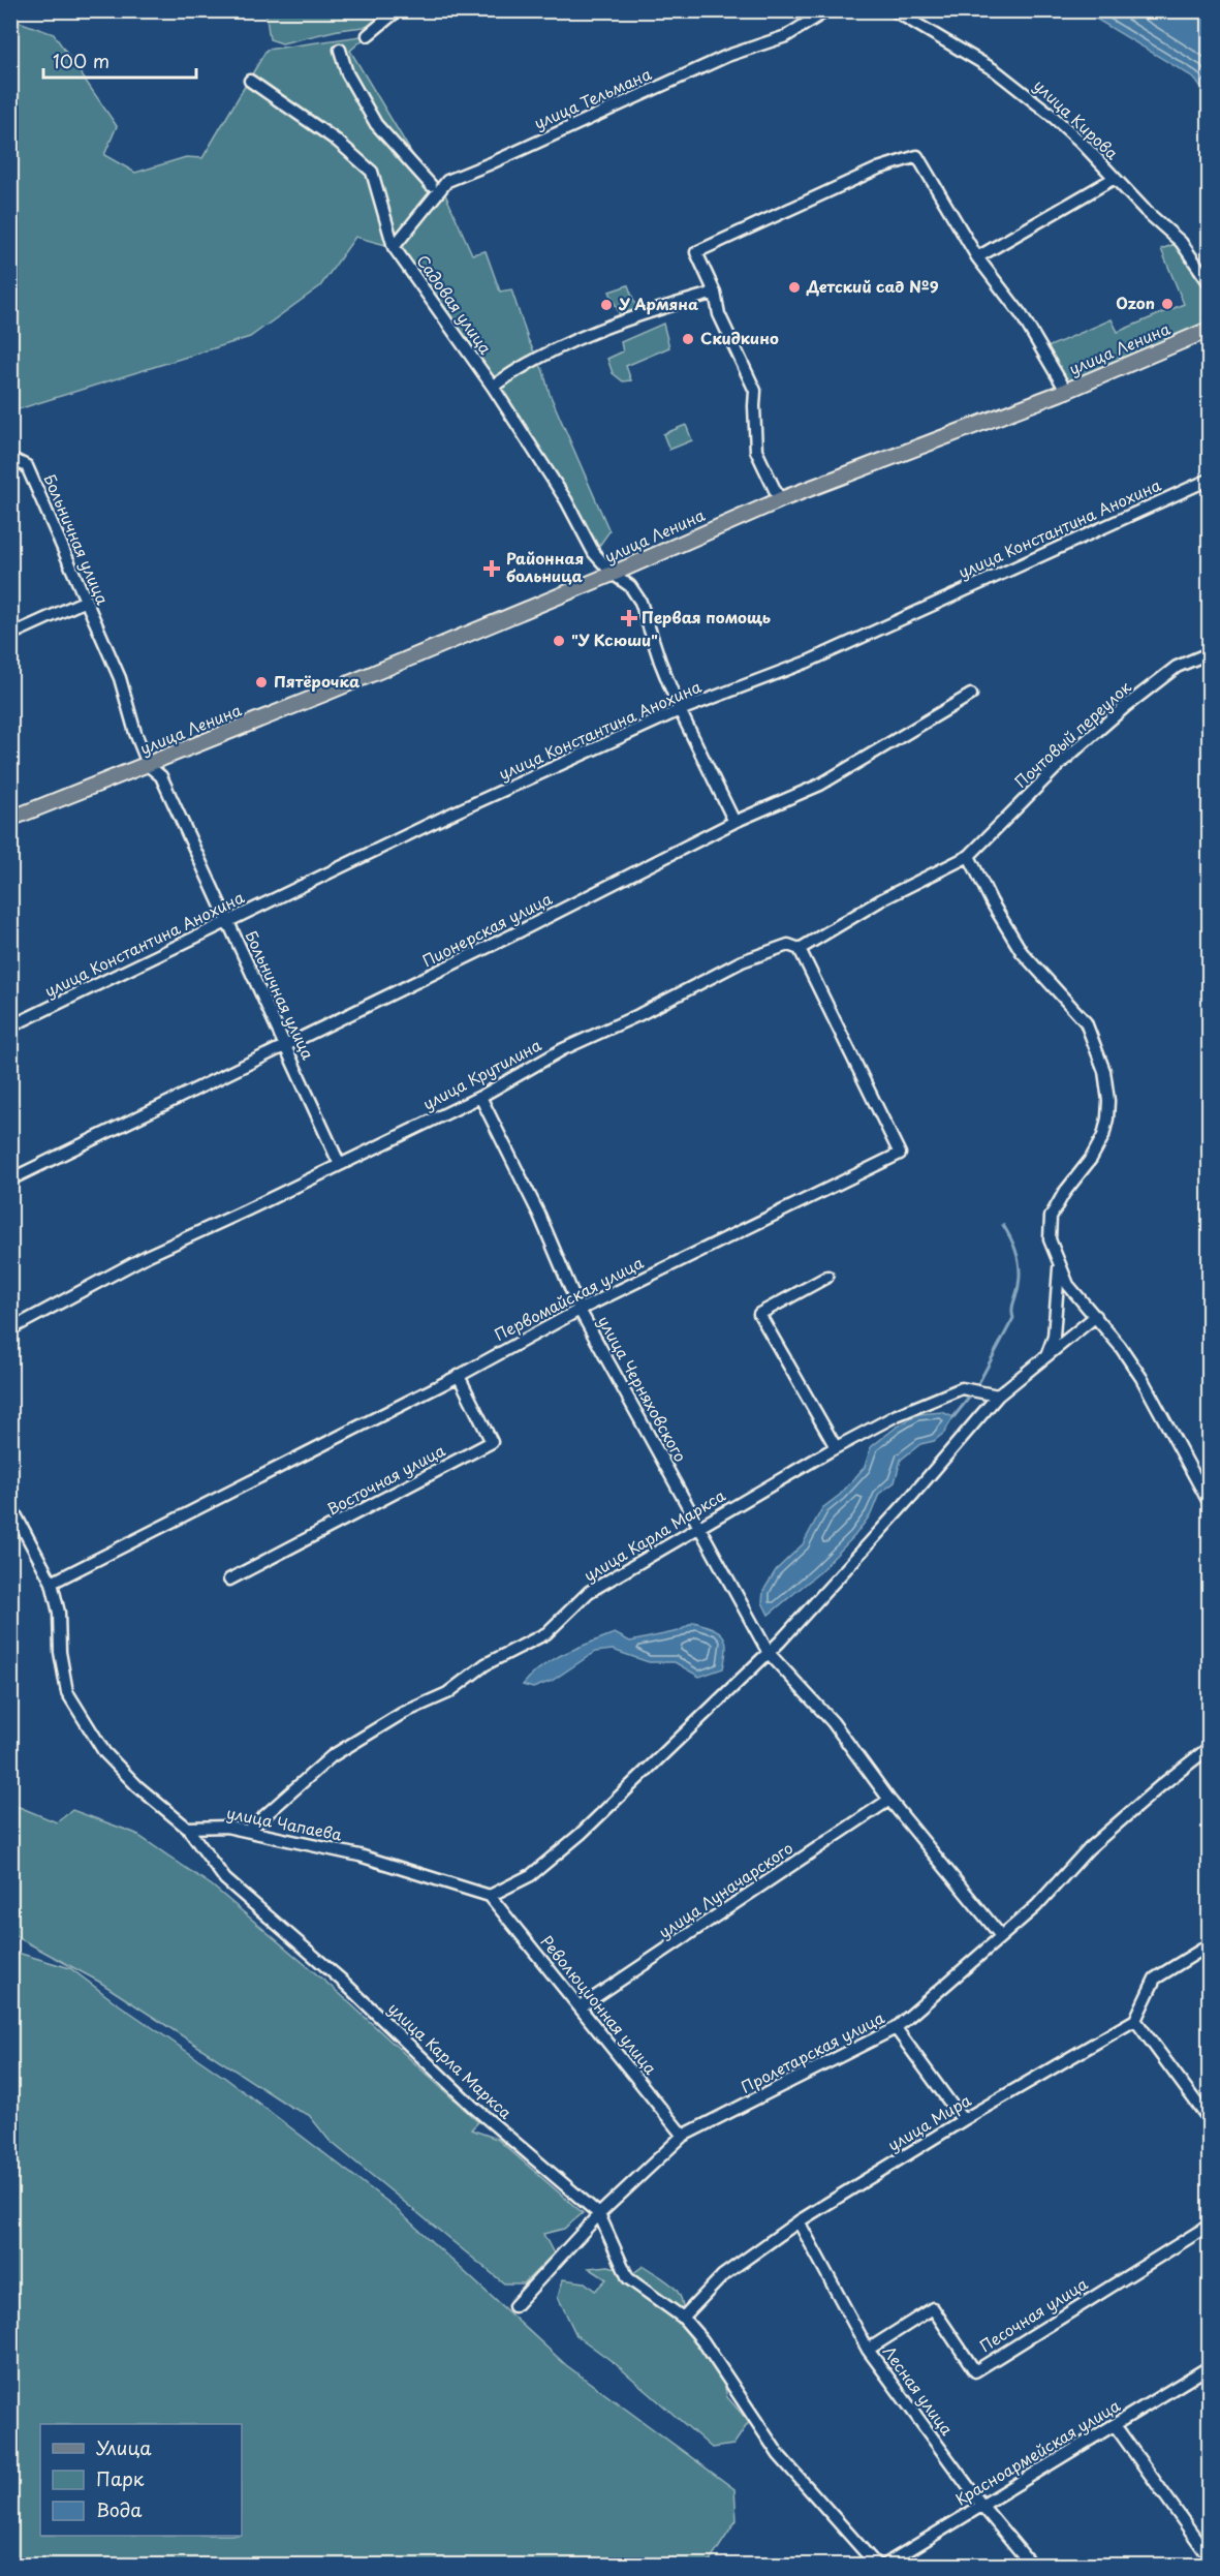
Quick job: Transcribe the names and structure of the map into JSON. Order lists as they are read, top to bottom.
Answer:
{
  "streets": {
    "main road": ["улица Ленина"],
    "street": [
      "улица Тельмана",
      "улица Кирова",
      "Садовая улица",
      "улица Константина Анохина",
      "Больничная улица",
      "Почтовый переулок",
      "Пионерская улица",
      "улица Крутилина",
      "Первомайская улица",
      "улица Черняховского",
      "Восточная улица",
      "улица Карла Маркса",
      "улица Чапаева",
      "улица Луначарского",
      "Революционная улица",
      "Пролетарская улица",
      "улица Мира",
      "Песочная улица",
      "Лесная улица",
      "Красноармейская улица"
    ]
  },
  "crossings": [
    ["улица Тельмана", "Садовая улица"],
    ["Садовая улица", "улица Ленина"],
    ["Садовая улица", "улица Константина Анохина"],
    ["Садовая улица", "Пионерская улица"],
    ["улица Ленина", "Больничная улица"],
    ["улица Константина Анохина", "Больничная улица"],
    ["Больничная улица", "Пионерская улица"],
    ["Больничная улица", "улица Крутилина"],
    ["Почтовый переулок", "улица Крутилина"],
    ["улица Крутилина", "Первомайская улица"],
    ["улица Крутилина", "улица Черняховского"],
    ["Первомайская улица", "улица Черняховского"],
    ["Первомайская улица", "Восточная улица"],
    ["улица Черняховского", "улица Карла Маркса"],
    ["улица Карла Маркса", "улица Чапаева"],
    ["улица Карла Маркса", "Пролетарская улица"],
    ["улица Карла Маркса", "улица Мира"],
    ["улица Чапаева", "Революционная улица"],
    ["улица Луначарского", "Революционная улица"],
    ["Революционная улица", "Пролетарская улица"],
    ["улица Мира", "Лесная улица"],
    ["Песочная улица", "Лесная улица"],
    ["Лесная улица", "Красноармейская улица"]
  ],
  "places": {
    "other": [
      "Детский сад №9",
      "Ozon",
      "У Армяна",
      "Скидкино",
      "\"У Ксюши\"",
      "Пятёрочка"
    ],
    "health": ["Районная больница", "Первая помощь"]
  },
  "legend": ["Улица", "Парк", "Вода"],
  "scale_bar": "100 m"
}
